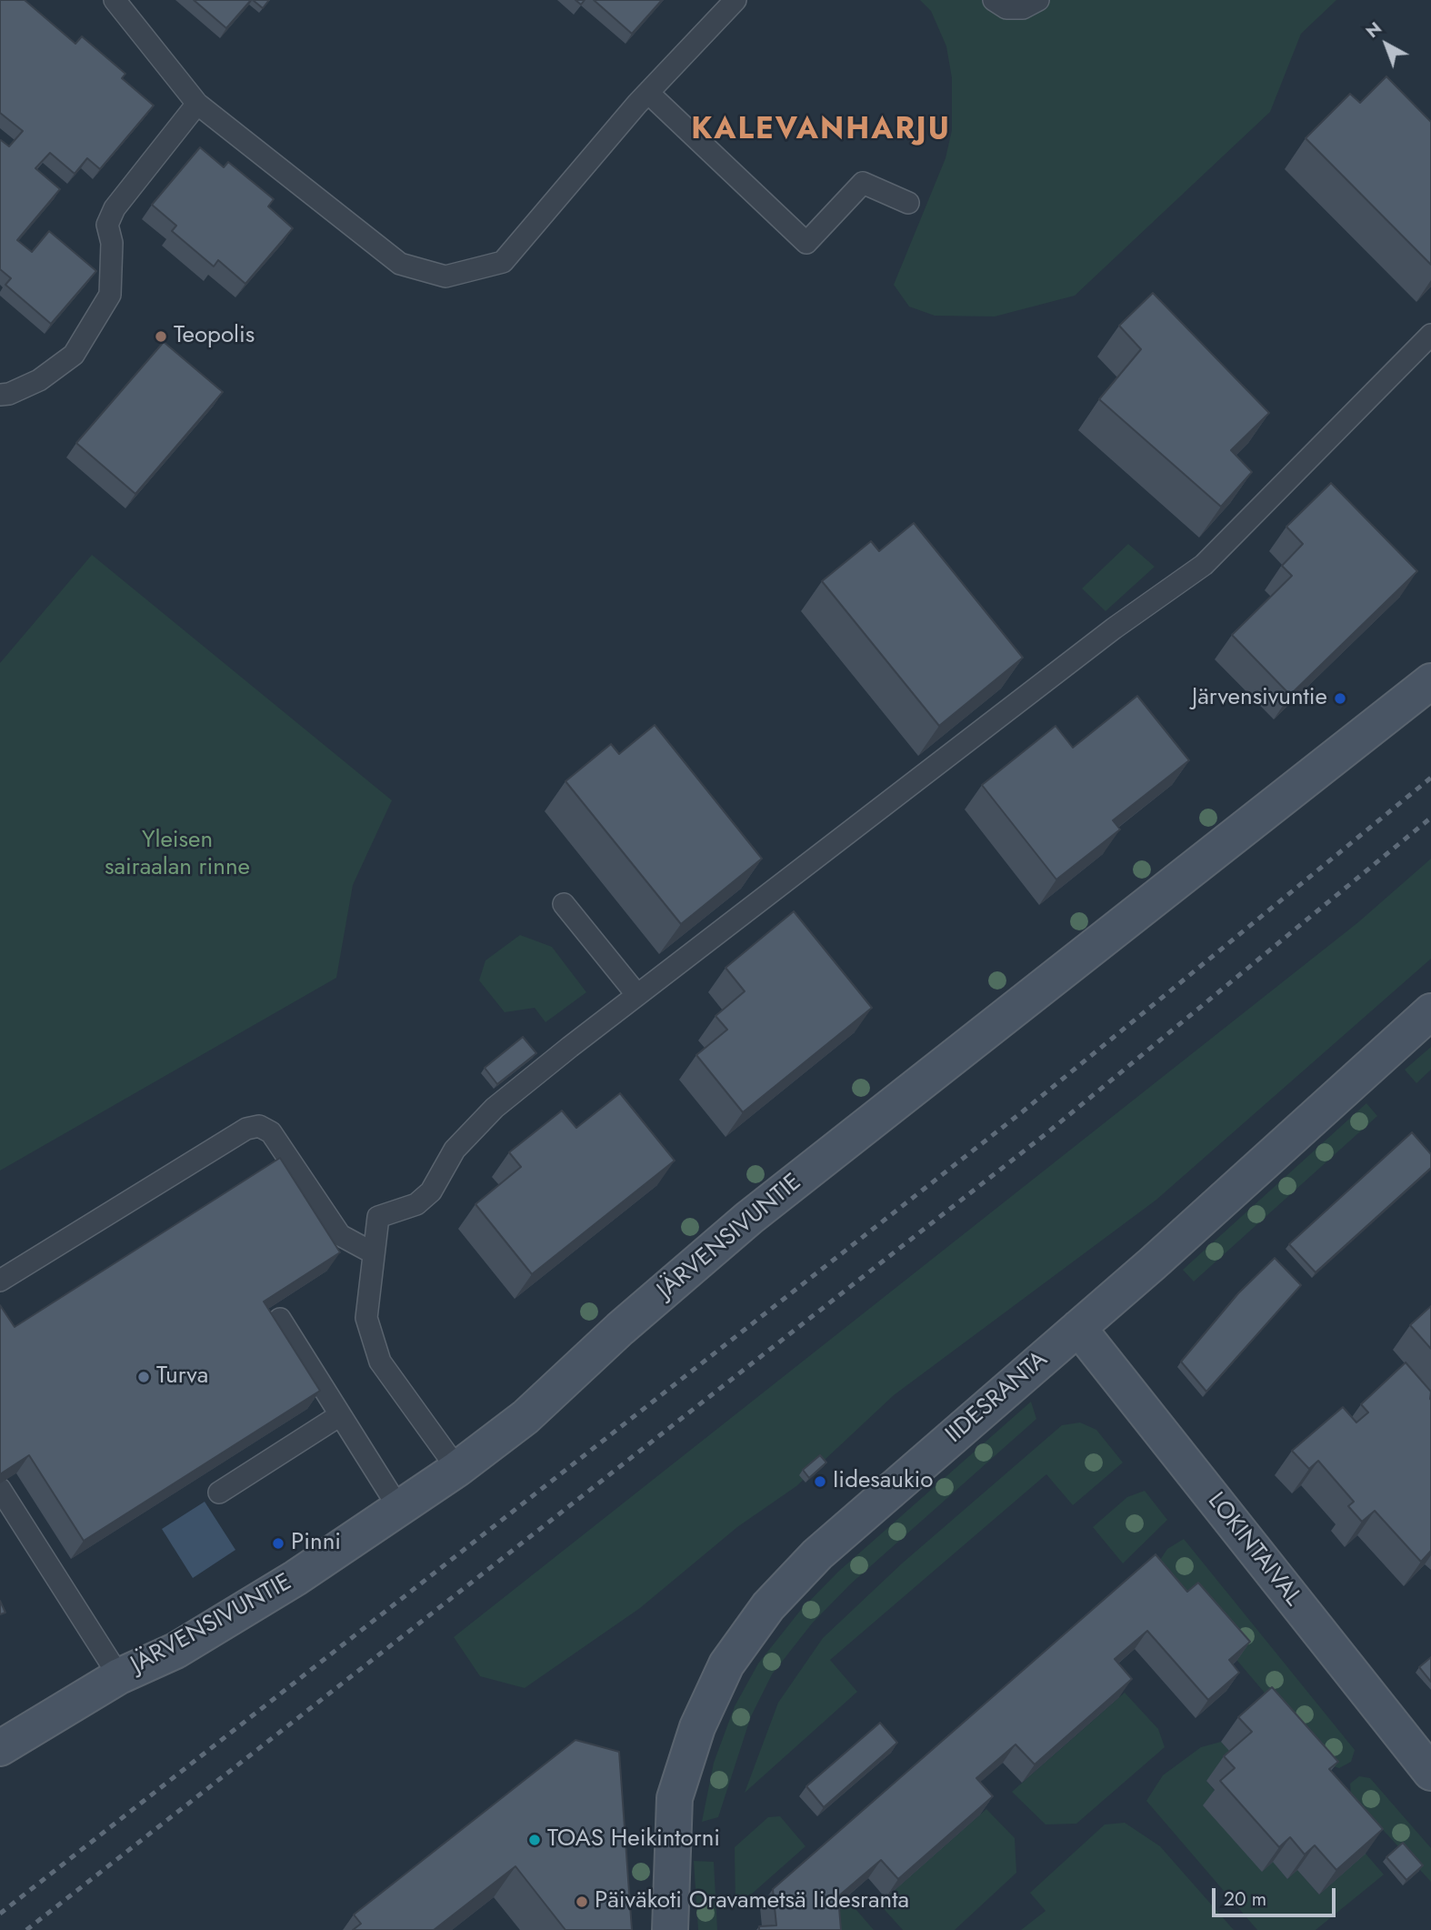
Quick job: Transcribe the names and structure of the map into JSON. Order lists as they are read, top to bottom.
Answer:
{
  "streets": {
    "main road": ["JÄRVENSIVUNTIE", "IIDESRANTA", "LOKINTAIVAL"]
  },
  "crossings": [
    ["IIDESRANTA", "LOKINTAIVAL"]
  ],
  "districts": ["KALEVANHARJU"],
  "parks": ["Yleisen sairaalan rinne"],
  "places": [
    "Teopolis",
    "Järvensivuntie",
    "Turva",
    "Iidesaukio",
    "Pinni",
    "TOAS Heikintorni",
    "Päiväkoti Oravametsä Iidesranta"
  ],
  "scale_bar": "20 m",
  "north": "top left"
}
